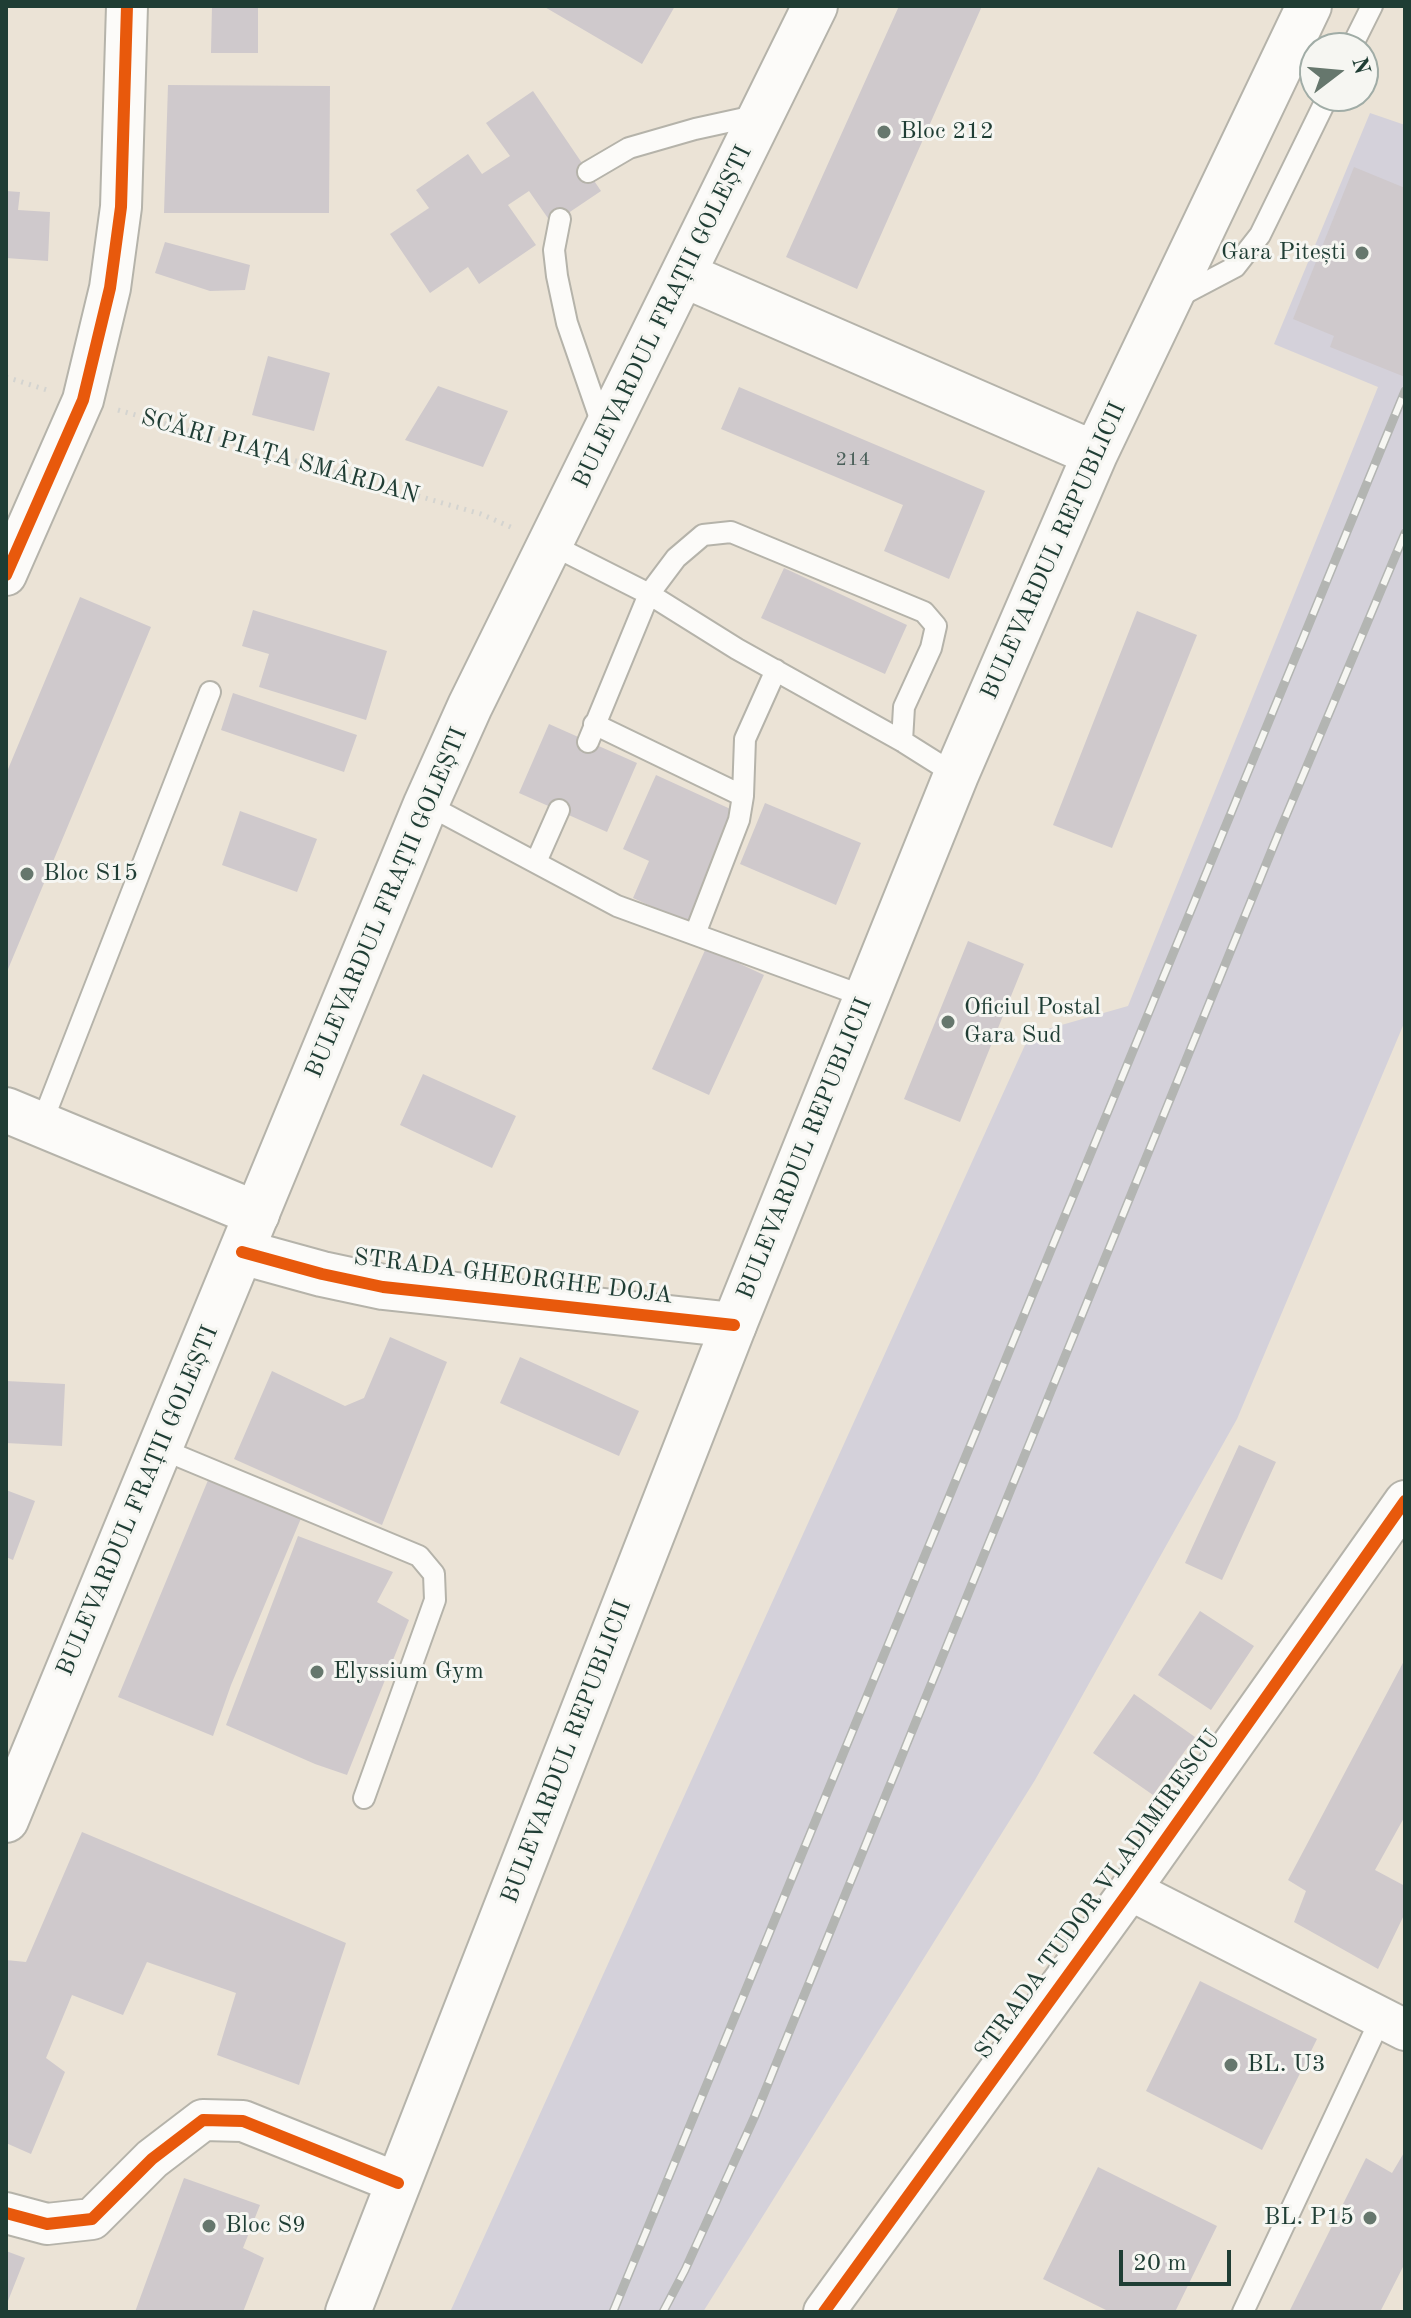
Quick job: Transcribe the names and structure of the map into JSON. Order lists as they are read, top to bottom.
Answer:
{
  "streets": {
    "main road": ["BULEVARDUL FRAȚII GOLEȘTI", "BULEVARDUL REPUBLICII", "STRADA GHEORGHE DOJA"],
    "street": ["STRADA TUDOR VLADIMIRESCU"],
    "path": ["SCĂRI PIAȚA SMÂRDAN"]
  },
  "crossings": [
    ["BULEVARDUL FRAȚII GOLEȘTI", "SCĂRI PIAȚA SMÂRDAN"],
    ["BULEVARDUL FRAȚII GOLEȘTI", "STRADA GHEORGHE DOJA"],
    ["BULEVARDUL REPUBLICII", "STRADA GHEORGHE DOJA"]
  ],
  "places": [
    "Bloc 212",
    "Gara Pitești",
    "Bloc S15",
    "Oficiul Postal Gara Sud",
    "Elyssium Gym",
    "BL. U3",
    "BL. P15",
    "Bloc S9"
  ],
  "house_numbers": ["214"],
  "scale_bar": "20 m",
  "north": "right"
}
